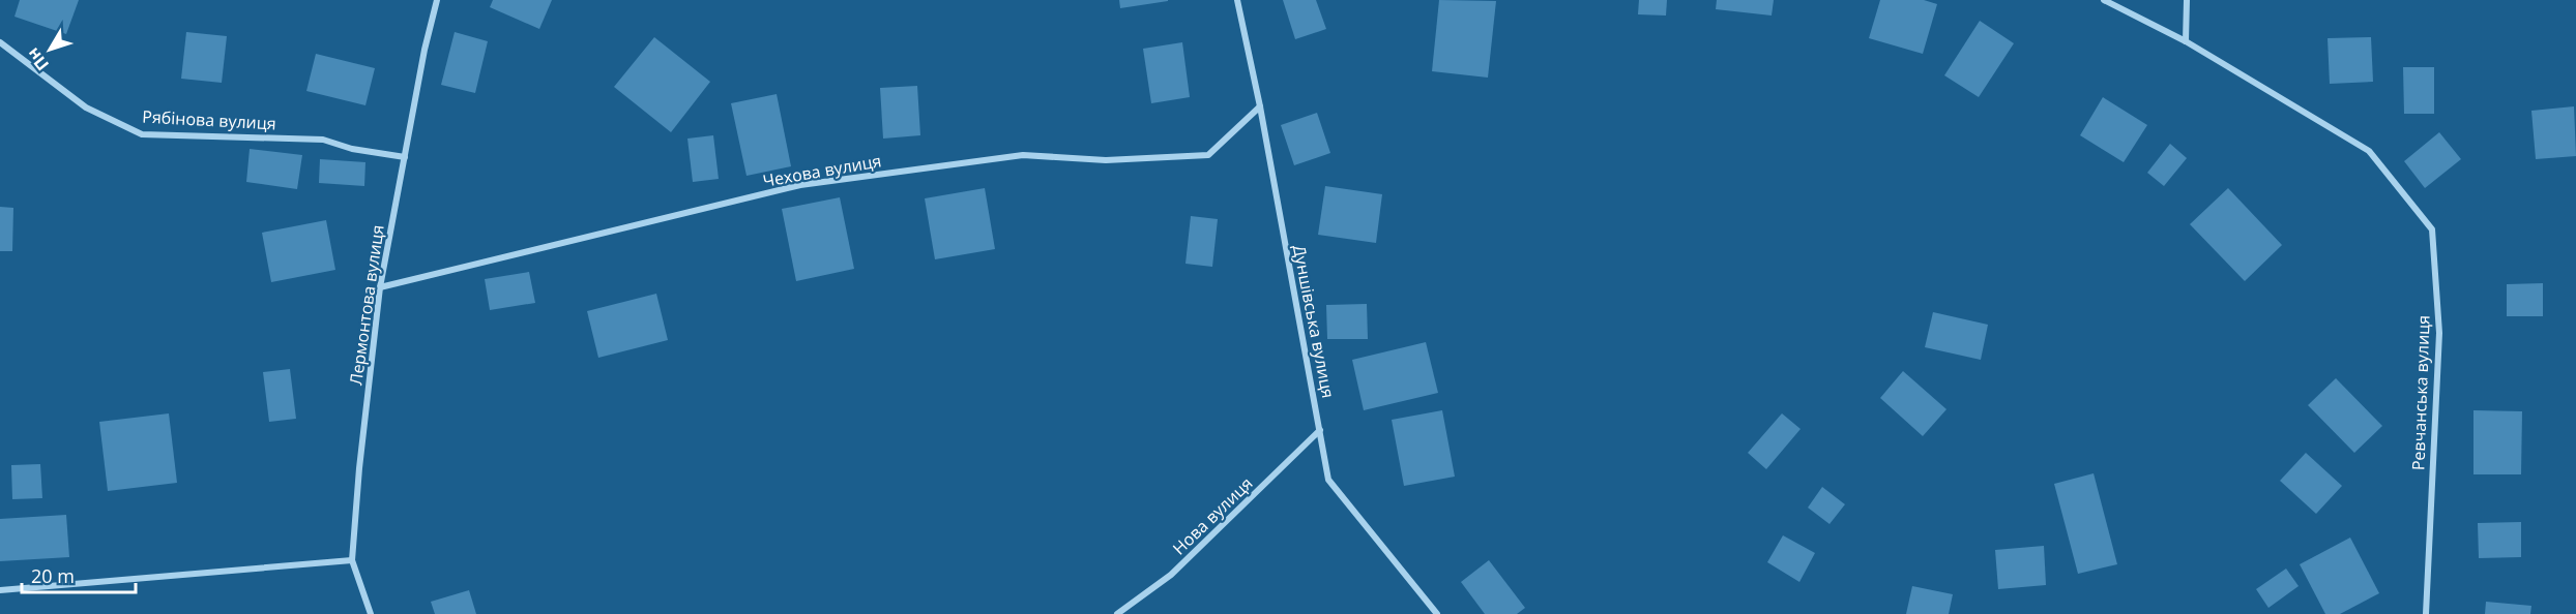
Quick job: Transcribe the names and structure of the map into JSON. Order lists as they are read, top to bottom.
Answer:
{
  "streets": {
    "street": [
      "Рябінова вулиця",
      "Чехова вулиця",
      "Лермонтова вулиця",
      "Дуншівська вулиця",
      "Ревчанська вулиця",
      "Нова вулиця"
    ]
  },
  "crossings": [
    ["Рябінова вулиця", "Лермонтова вулиця"],
    ["Чехова вулиця", "Лермонтова вулиця"],
    ["Чехова вулиця", "Дуншівська вулиця"],
    ["Дуншівська вулиця", "Нова вулиця"]
  ],
  "scale_bar": "20 m",
  "north": "bottom left"
}
